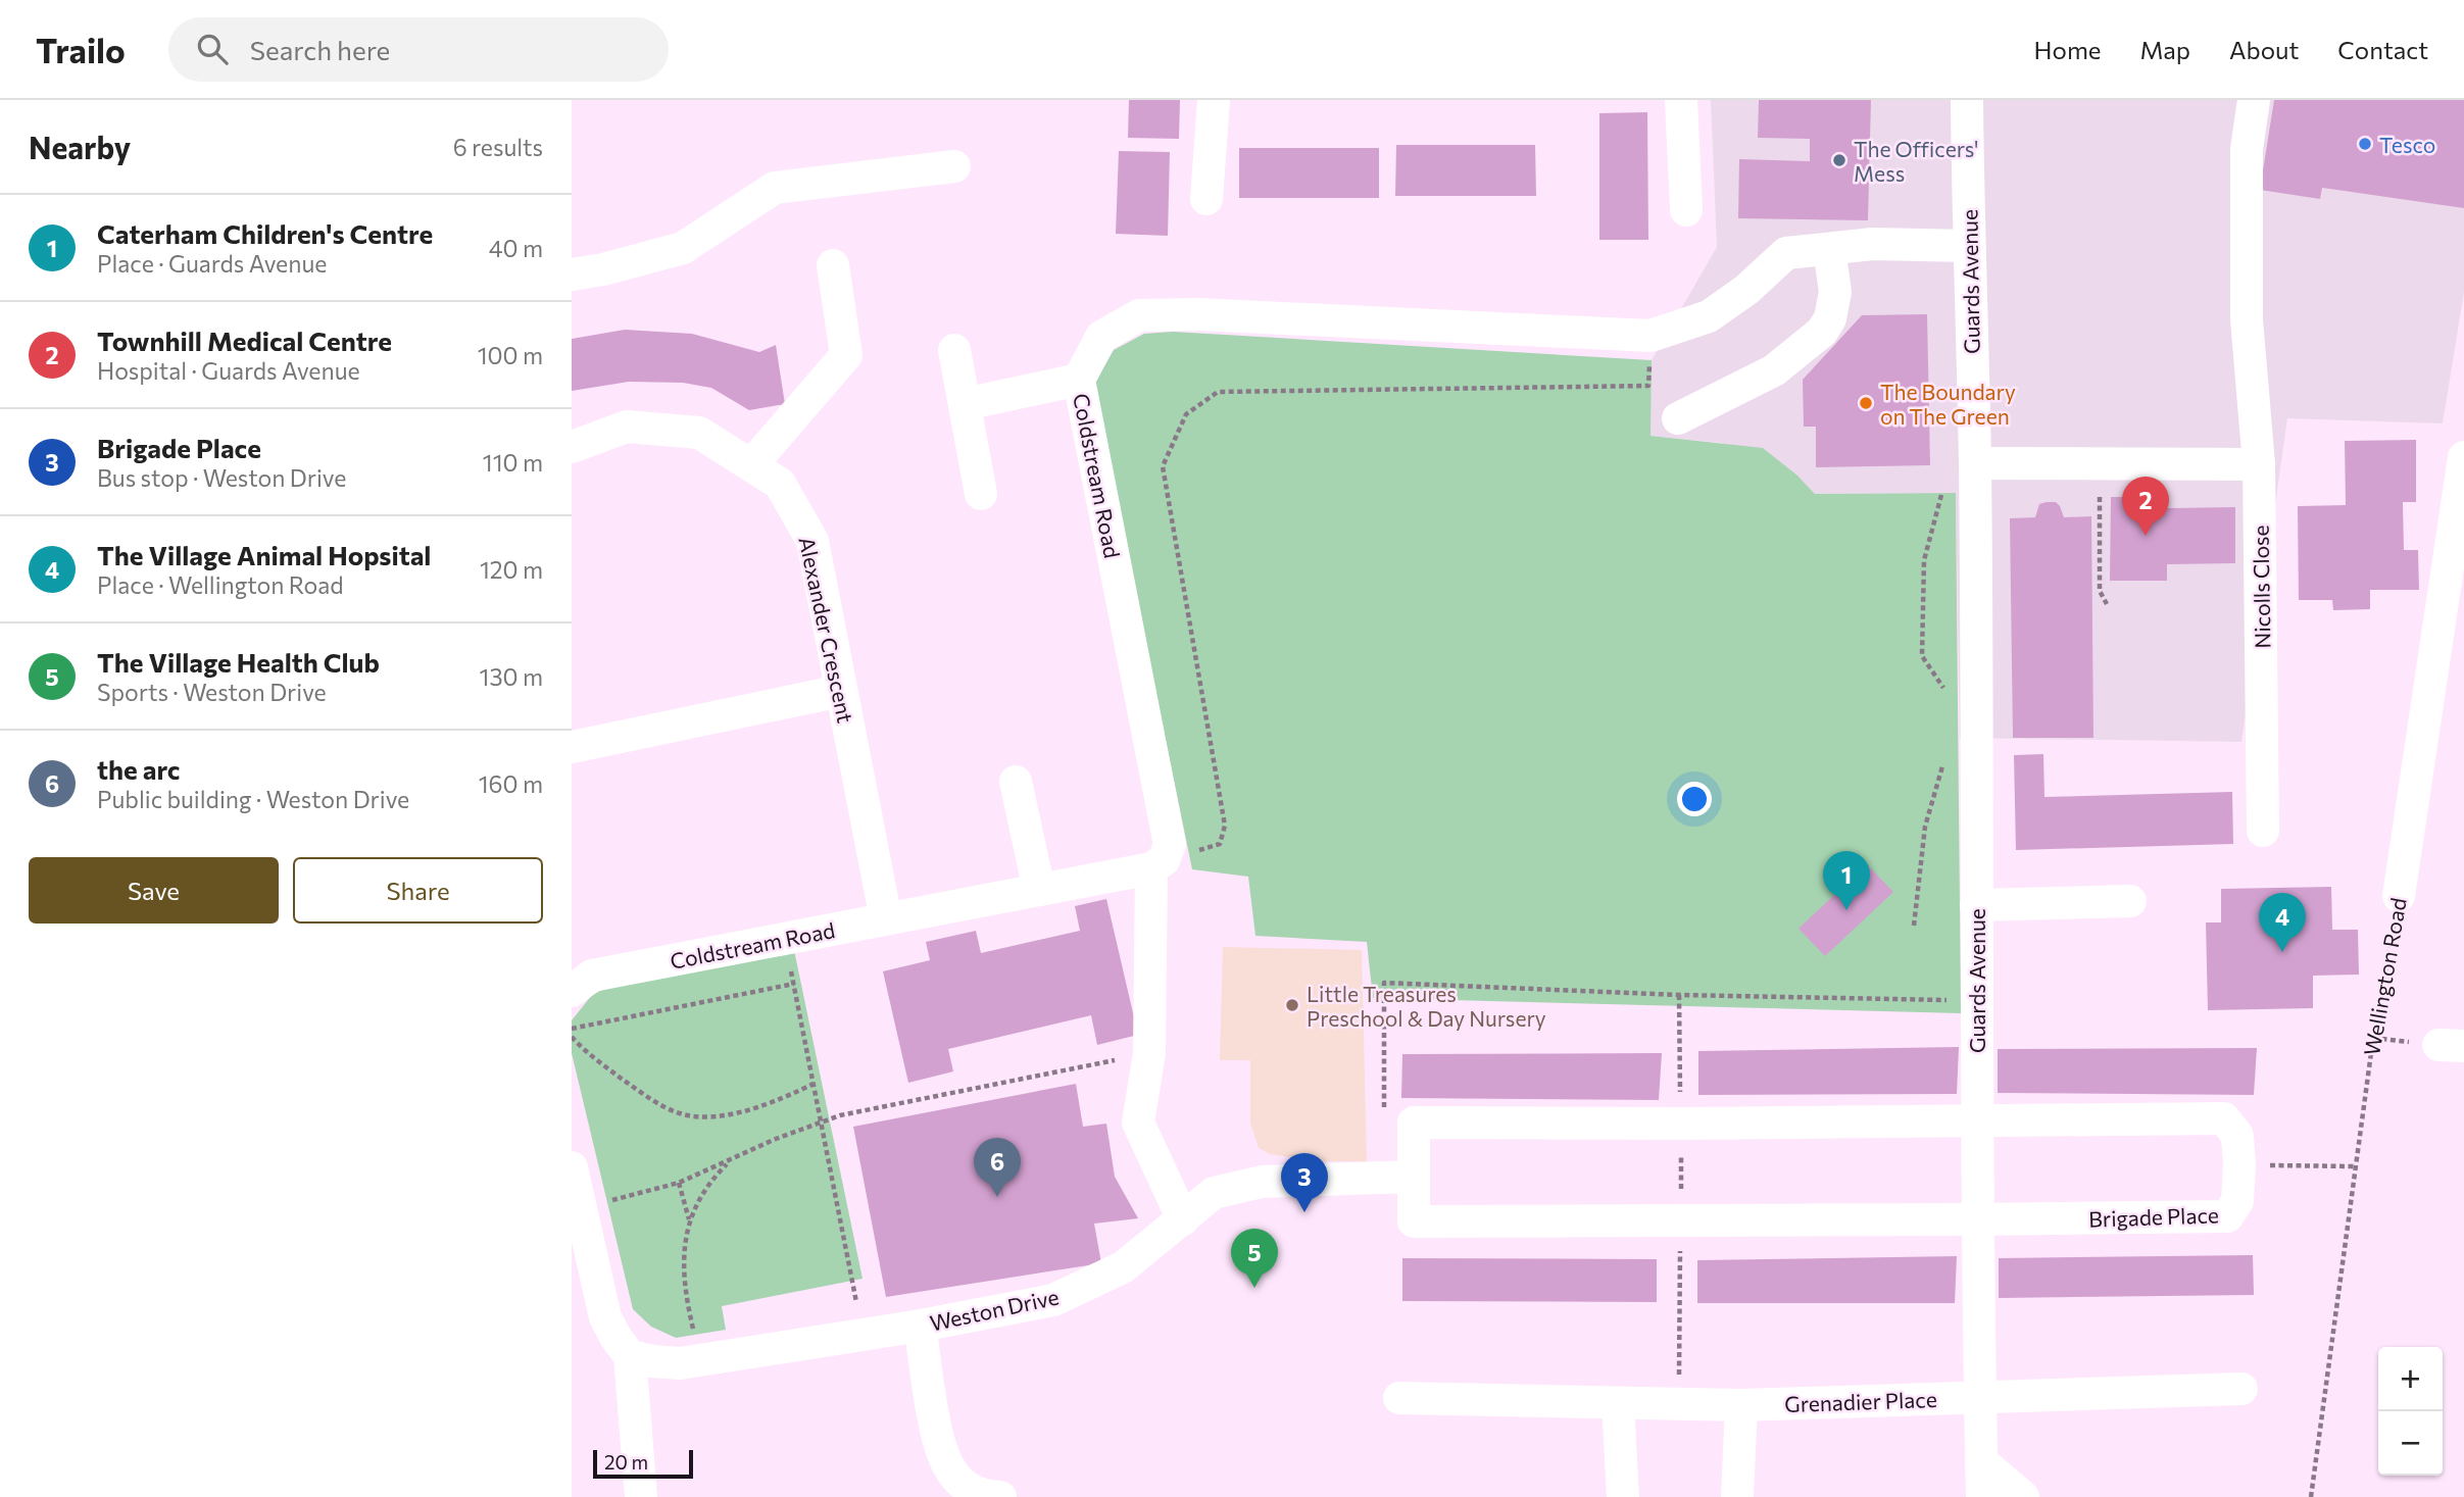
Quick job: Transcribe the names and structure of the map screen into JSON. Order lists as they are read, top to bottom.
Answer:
{
  "streets": {
    "street": [
      "Guards Avenue",
      "Coldstream Road",
      "Nicolls Close",
      "Alexander Crescent",
      "Wellington Road",
      "Brigade Place",
      "Weston Drive",
      "Grenadier Place"
    ]
  },
  "crossings": [
    ["Guards Avenue", "Coldstream Road"],
    ["Guards Avenue", "Brigade Place"],
    ["Guards Avenue", "Grenadier Place"],
    ["Coldstream Road", "Alexander Crescent"],
    ["Brigade Place", "Weston Drive"]
  ],
  "places": [
    "Tesco",
    "The Officers' Mess",
    "The Boundary on The Green",
    "Little Treasures Preschool & Day Nursery"
  ],
  "scale_bar": "20 m",
  "page": {
    "header": "Trailo",
    "search": "Search here",
    "nav": [
      "Home",
      "Map",
      "About",
      "Contact"
    ],
    "heading": ["Nearby", "6 results"],
    "list": [
      {
        "mark": "1",
        "name": "Caterham Children's Centre",
        "note": "Place · Guards Avenue",
        "value": "40 m"
      },
      {
        "mark": "2",
        "name": "Townhill Medical Centre",
        "note": "Hospital · Guards Avenue",
        "value": "100 m"
      },
      {
        "mark": "3",
        "name": "Brigade Place",
        "note": "Bus stop · Weston Drive",
        "value": "110 m"
      },
      {
        "mark": "4",
        "name": "The Village Animal Hopsital",
        "note": "Place · Wellington Road",
        "value": "120 m"
      },
      {
        "mark": "5",
        "name": "The Village Health Club",
        "note": "Sports · Weston Drive",
        "value": "130 m"
      },
      {
        "mark": "6",
        "name": "the arc",
        "note": "Public building · Weston Drive",
        "value": "160 m"
      }
    ],
    "pins": [
      "2",
      "1",
      "4",
      "6",
      "3",
      "5"
    ],
    "buttons": ["Save", "Share"],
    "map_buttons": ["+", "−"],
    "scale": "20 m"
  }
}
